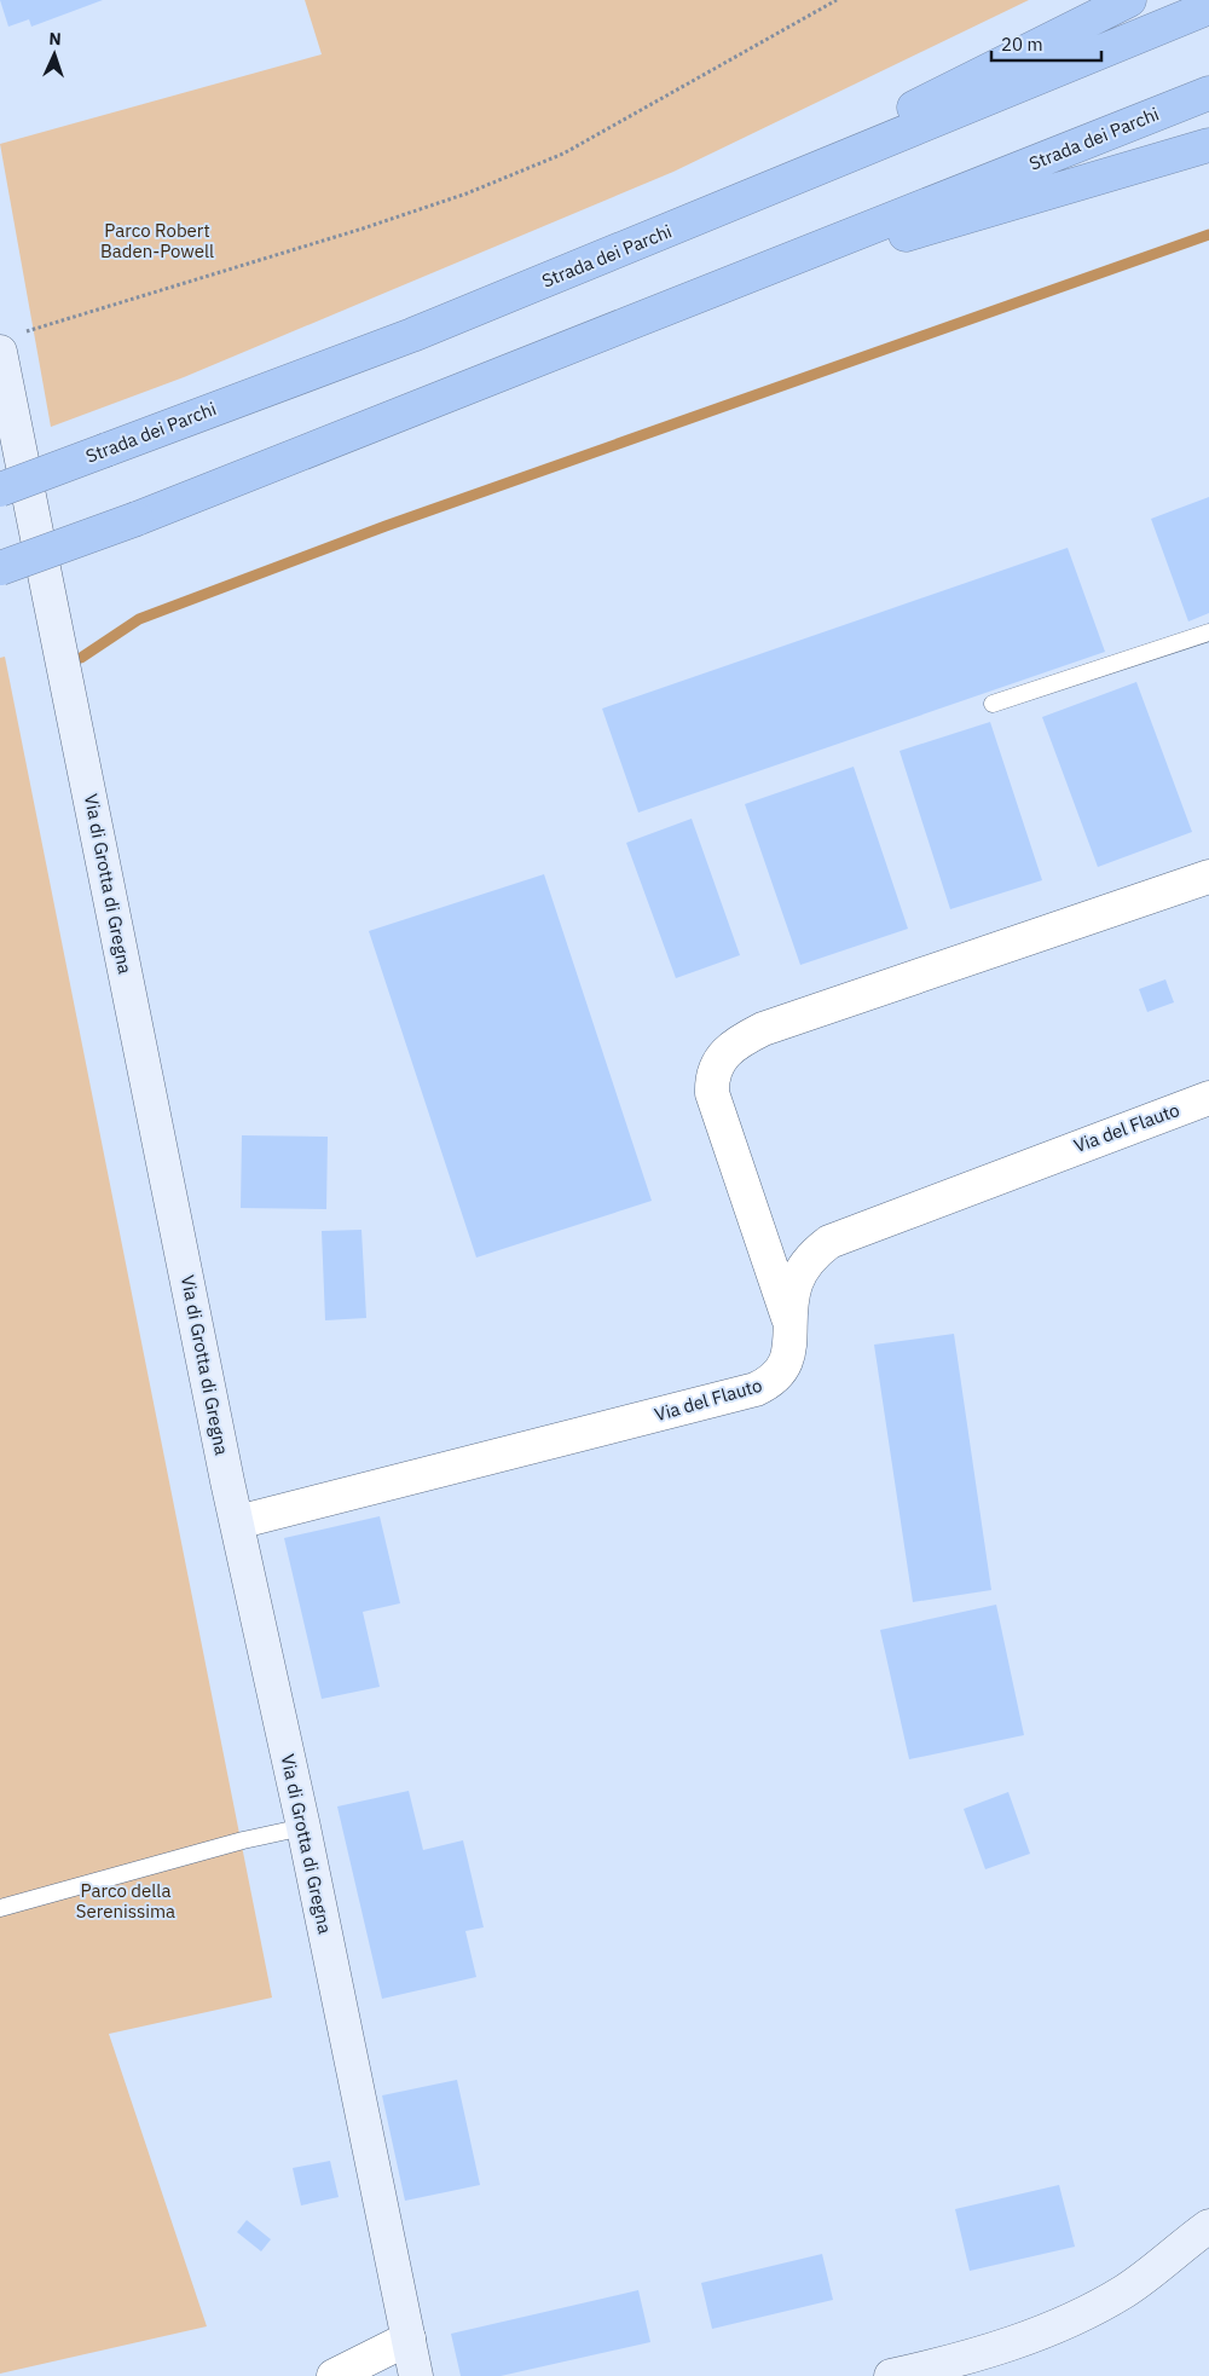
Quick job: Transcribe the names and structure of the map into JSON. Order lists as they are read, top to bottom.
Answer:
{
  "streets": {
    "highway": ["Strada dei Parchi"],
    "street": ["Via di Grotta di Gregna", "Via del Flauto"]
  },
  "crossings": [
    ["Via di Grotta di Gregna", "Via del Flauto"]
  ],
  "parks": ["Parco Robert Baden-Powell", "Parco della Serenissima"],
  "scale_bar": "20 m",
  "north": "top"
}
